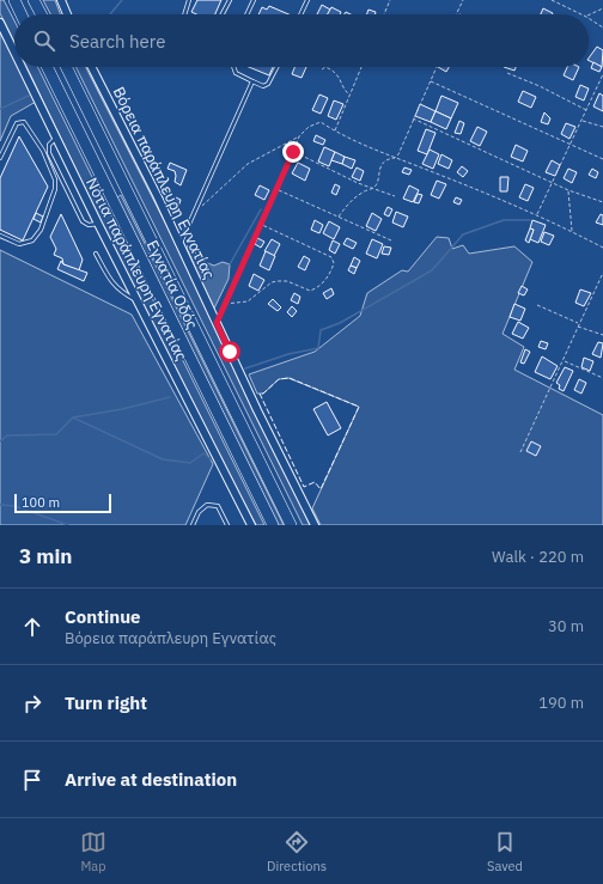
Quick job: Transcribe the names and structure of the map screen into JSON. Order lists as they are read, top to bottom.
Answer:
{
  "streets": {
    "highway": ["Εγνατία Οδός"],
    "street": ["Βόρεια παράπλευρη Εγνατίας", "Νότια παράπλευρη Εγνατίας"]
  },
  "scale_bar": "100 m",
  "page": {
    "search": "Search here",
    "scale": "100 m",
    "heading": ["3 min", "Walk · 220 m"],
    "list": [
      ["Continue", "Βόρεια παράπλευρη Εγνατίας", "30 m"],
      ["Turn right", "190 m"],
      "Arrive at destination"
    ],
    "nav": ["Map", "Directions", "Saved"]
  }
}
